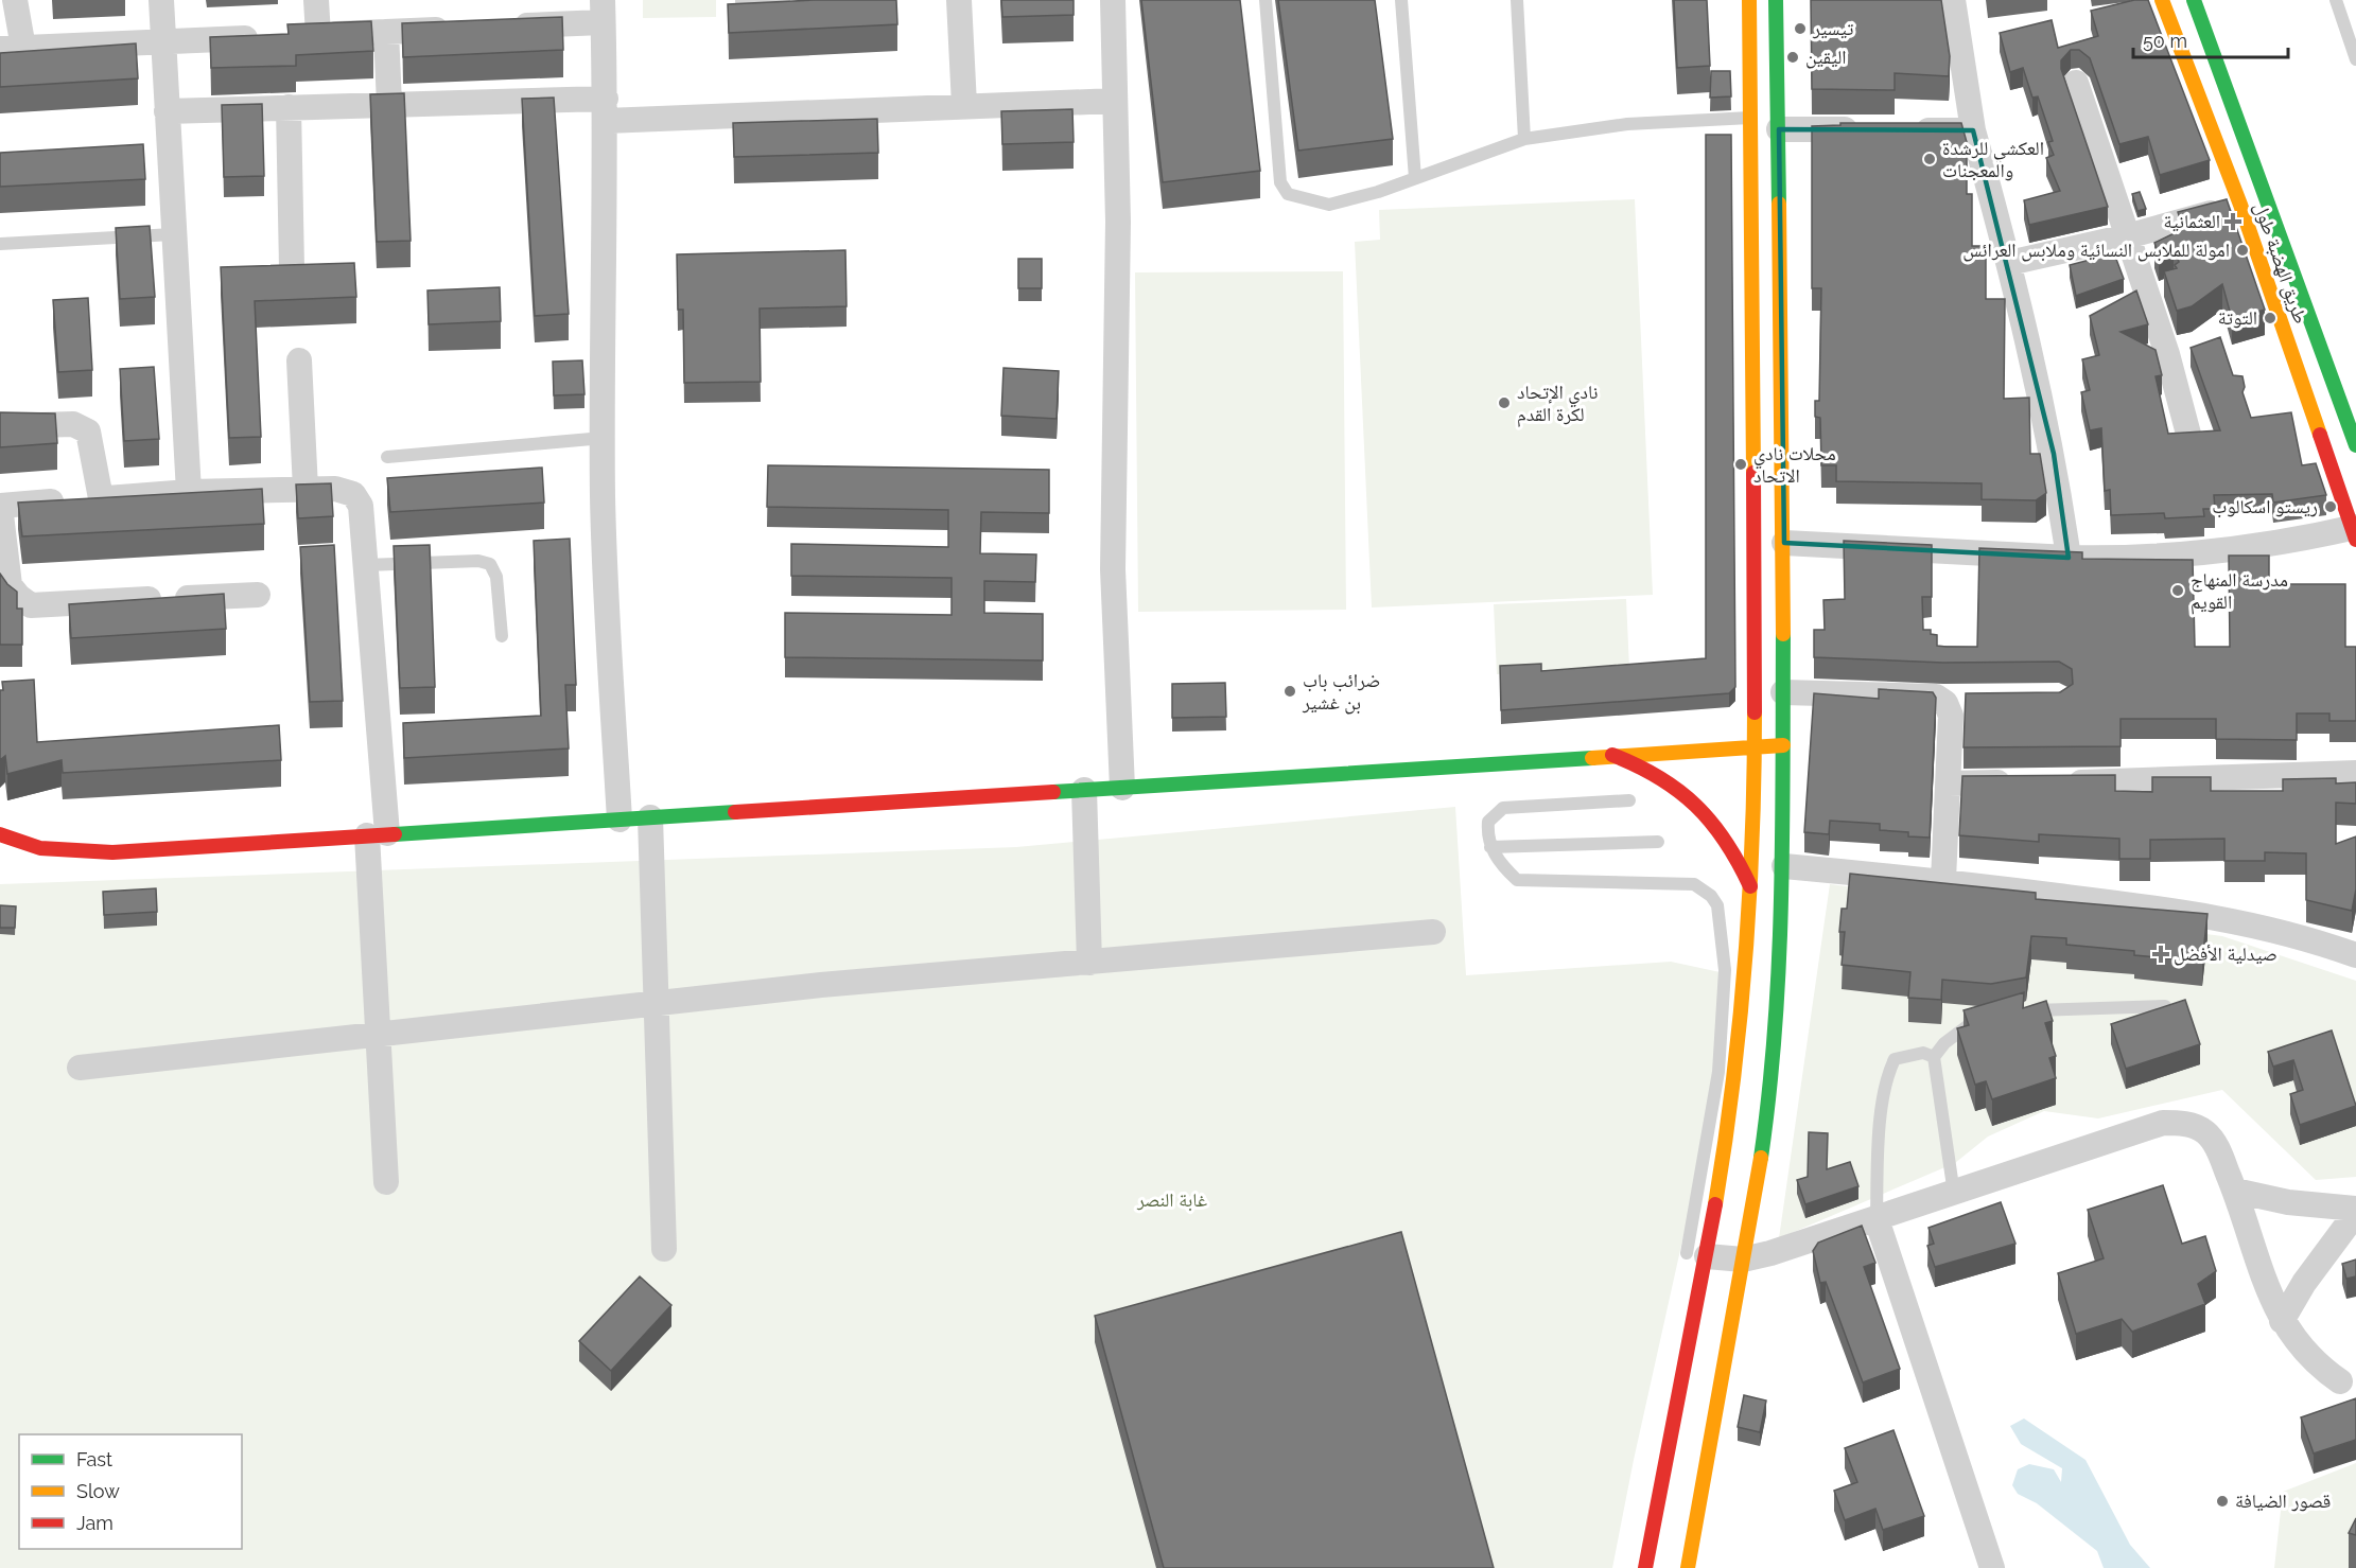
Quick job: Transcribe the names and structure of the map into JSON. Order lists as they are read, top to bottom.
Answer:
{
  "streets": {
    "main road": ["طريق الهضبة طول"]
  },
  "parks": ["غابة النصر"],
  "places": {
    "other": [
      "تيسير",
      "اليقين",
      "العكشي للرشدة والمعجنات",
      "امولة للملابس النسائية وملابس العرائس",
      "التوتة",
      "نادي الإتحاد لكرة القدم",
      "محلات نادي الاتحاد",
      "ريستو اسكالوب",
      "مدرسة المنهاج القويم",
      "ضرائب باب بن غشير",
      "قصور الضيافة"
    ],
    "health": ["العثمانية", "صيدلية الأفضل"]
  },
  "legend": ["Fast", "Slow", "Jam"],
  "scale_bar": "50 m"
}
